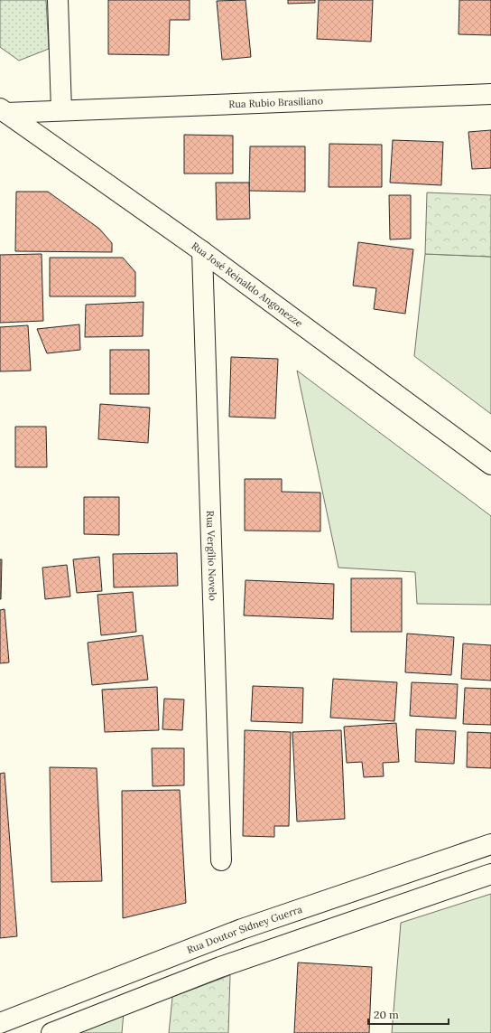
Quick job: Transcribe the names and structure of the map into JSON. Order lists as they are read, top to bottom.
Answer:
{
  "streets": {
    "main road": [
      "Rua Rubio Brasiliano",
      "Rua José Reinaldo Angonezze",
      "Rua Vergílio Novelo",
      "Rua Doutor Sidney Guerra"
    ]
  },
  "crossings": [
    ["Rua Rubio Brasiliano", "Rua José Reinaldo Angonezze"],
    ["Rua José Reinaldo Angonezze", "Rua Vergílio Novelo"]
  ],
  "scale_bar": "20 m"
}
